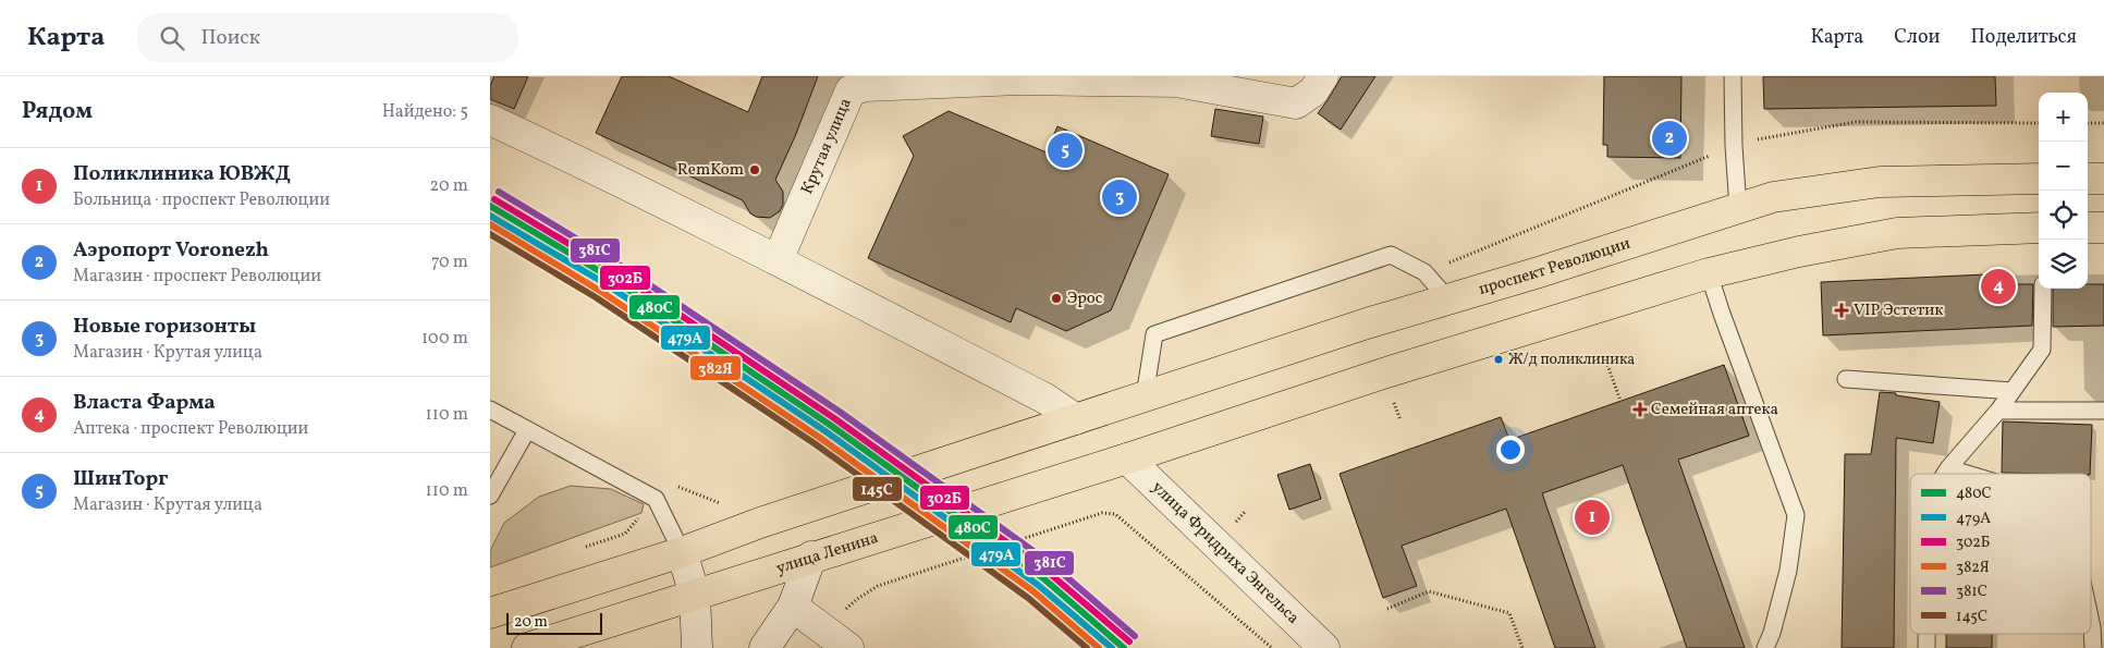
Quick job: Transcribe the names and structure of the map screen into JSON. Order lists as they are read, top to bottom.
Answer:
{
  "streets": {
    "main road": ["проспект Революции", "улица Ленина"],
    "street": ["Крутая улица", "улица Фридриха Энгельса"]
  },
  "crossings": [
    ["улица Ленина", "улица Фридриха Энгельса"]
  ],
  "places": {
    "other": ["RemKom", "Эрос", "Ж/д поликлиника"],
    "health": ["VIP Эстетик", "Семейная аптека"]
  },
  "lines": [
    "transit line 381С",
    "transit line 302Б",
    "transit line 480С",
    "transit line 479А",
    "transit line 382Я",
    "transit line 145С"
  ],
  "legend": [
    "480С",
    "479А",
    "302Б",
    "382Я",
    "381С",
    "145С"
  ],
  "scale_bar": "20 m",
  "page": {
    "header": "Карта",
    "search": "Поиск",
    "nav": ["Карта", "Слои", "Поделиться"],
    "heading": ["Рядом", "Найдено: 5"],
    "map_buttons": ["+", "−"],
    "pins": [
      "2",
      "5",
      "3",
      "4",
      "1"
    ],
    "list": [
      {
        "mark": "1",
        "name": "Поликлиника ЮВЖД",
        "note": "Больница · проспект Революции",
        "value": "20 m"
      },
      {
        "mark": "2",
        "name": "Аэропорт Voronezh",
        "note": "Магазин · проспект Революции",
        "value": "70 m"
      },
      {
        "mark": "3",
        "name": "Новые горизонты",
        "note": "Магазин · Крутая улица",
        "value": "100 m"
      },
      {
        "mark": "4",
        "name": "Власта Фарма",
        "note": "Аптека · проспект Революции",
        "value": "110 m"
      },
      {
        "mark": "5",
        "name": "ШинТорг",
        "note": "Магазин · Крутая улица",
        "value": "110 m"
      }
    ],
    "scale": "20 m"
  }
}
